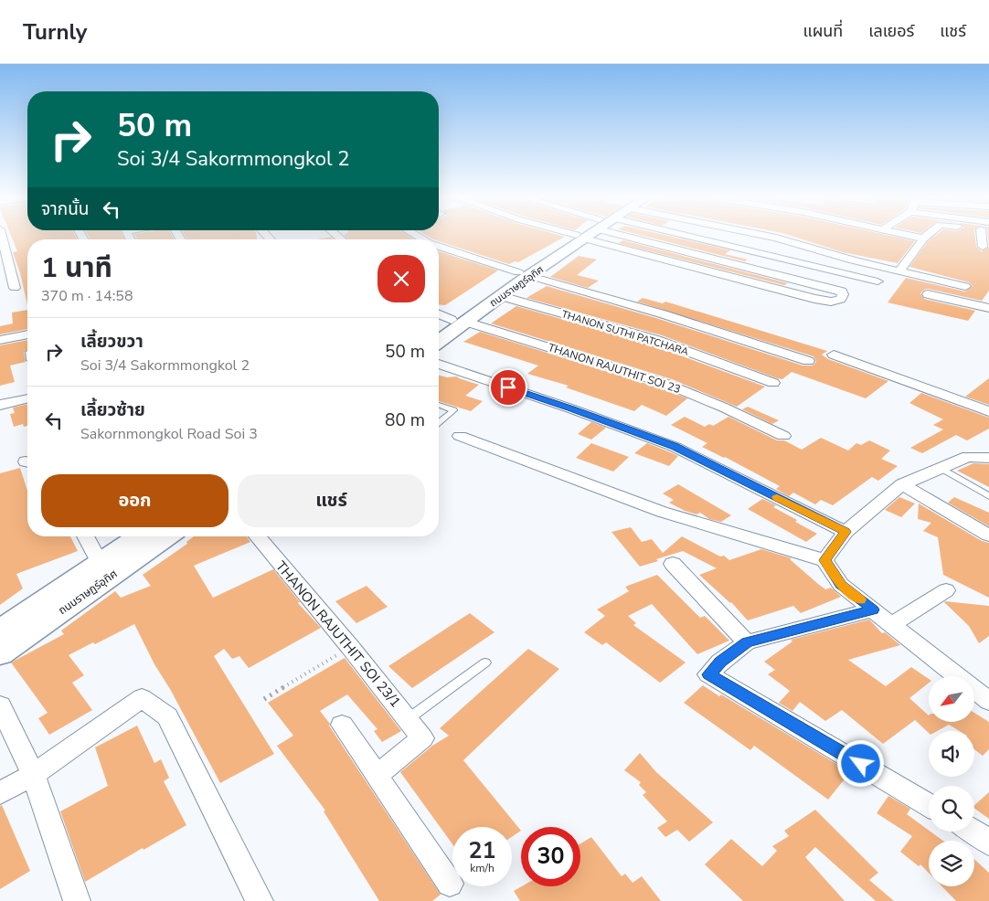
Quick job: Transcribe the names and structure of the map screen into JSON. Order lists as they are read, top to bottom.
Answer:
{
  "streets": {
    "street": [
      "ถนนราษฏร์อุทิศ",
      "THANON SUTHI PATCHARA",
      "THANON RAJUTHIT SOI 23",
      "THANON RAJUTHIT SOI 23/1"
    ]
  },
  "crossings": [
    ["ถนนราษฏร์อุทิศ", "THANON SUTHI PATCHARA"],
    ["ถนนราษฏร์อุทิศ", "THANON RAJUTHIT SOI 23"]
  ],
  "north": "bottom left",
  "page": {
    "header": "Turnly",
    "nav": ["แผนที่", "เลเยอร์", "แชร์"],
    "turn": ["50 m", "Soi 3/4 Sakormmongkol 2"],
    "then": "จากนั้น",
    "heading": ["1 นาที", "370 m · 14:58"],
    "list": [
      {
        "name": "เลี้ยวขวา",
        "note": "Soi 3/4 Sakormmongkol 2",
        "value": "50 m"
      },
      {
        "name": "เลี้ยวซ้าย",
        "note": "Sakornmongkol Road Soi 3",
        "value": "80 m"
      }
    ],
    "buttons": ["ออก", "แชร์"],
    "speed": "21 km/h",
    "limit": "30"
  }
}
